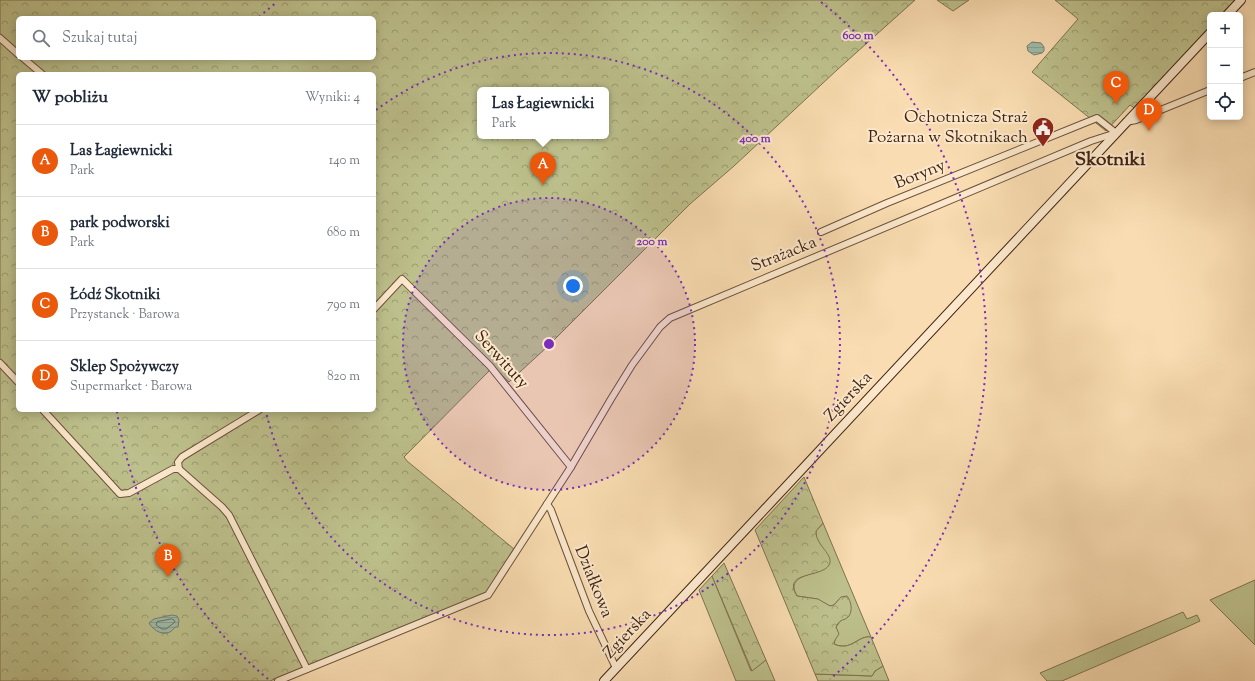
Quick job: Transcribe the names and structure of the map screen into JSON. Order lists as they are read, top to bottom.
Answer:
{
  "streets": {
    "main road": ["Zgierska"],
    "street": [
      "Boryny",
      "Strażacka",
      "Serwituty",
      "Działkowa"
    ]
  },
  "crossings": [
    ["Boryny", "Strażacka"],
    ["Boryny", "Zgierska"],
    ["Strażacka", "Serwituty"],
    ["Strażacka", "Zgierska"],
    ["Strażacka", "Działkowa"],
    ["Zgierska", "Działkowa"]
  ],
  "districts": ["Skotniki"],
  "places": {
    "public building": ["Ochotnicza Straż Pożarna w Skotnikach"]
  },
  "page": {
    "map_buttons": ["+", "−"],
    "search": "Szukaj tutaj",
    "pins": [
      "C",
      "D",
      "A",
      "B"
    ],
    "heading": ["W pobliżu", "Wyniki: 4"],
    "popup": ["Las Łagiewnicki", "Park"],
    "list": [
      {
        "mark": "A",
        "name": "Las Łagiewnicki",
        "note": "Park",
        "value": "140 m"
      },
      {
        "mark": "B",
        "name": "park podworski",
        "note": "Park",
        "value": "680 m"
      },
      {
        "mark": "C",
        "name": "Łódź Skotniki",
        "note": "Przystanek · Barowa",
        "value": "790 m"
      },
      {
        "mark": "D",
        "name": "Sklep Spożywczy",
        "note": "Supermarket · Barowa",
        "value": "820 m"
      }
    ]
  },
  "rings": ["600 m", "400 m", "200 m"]
}
